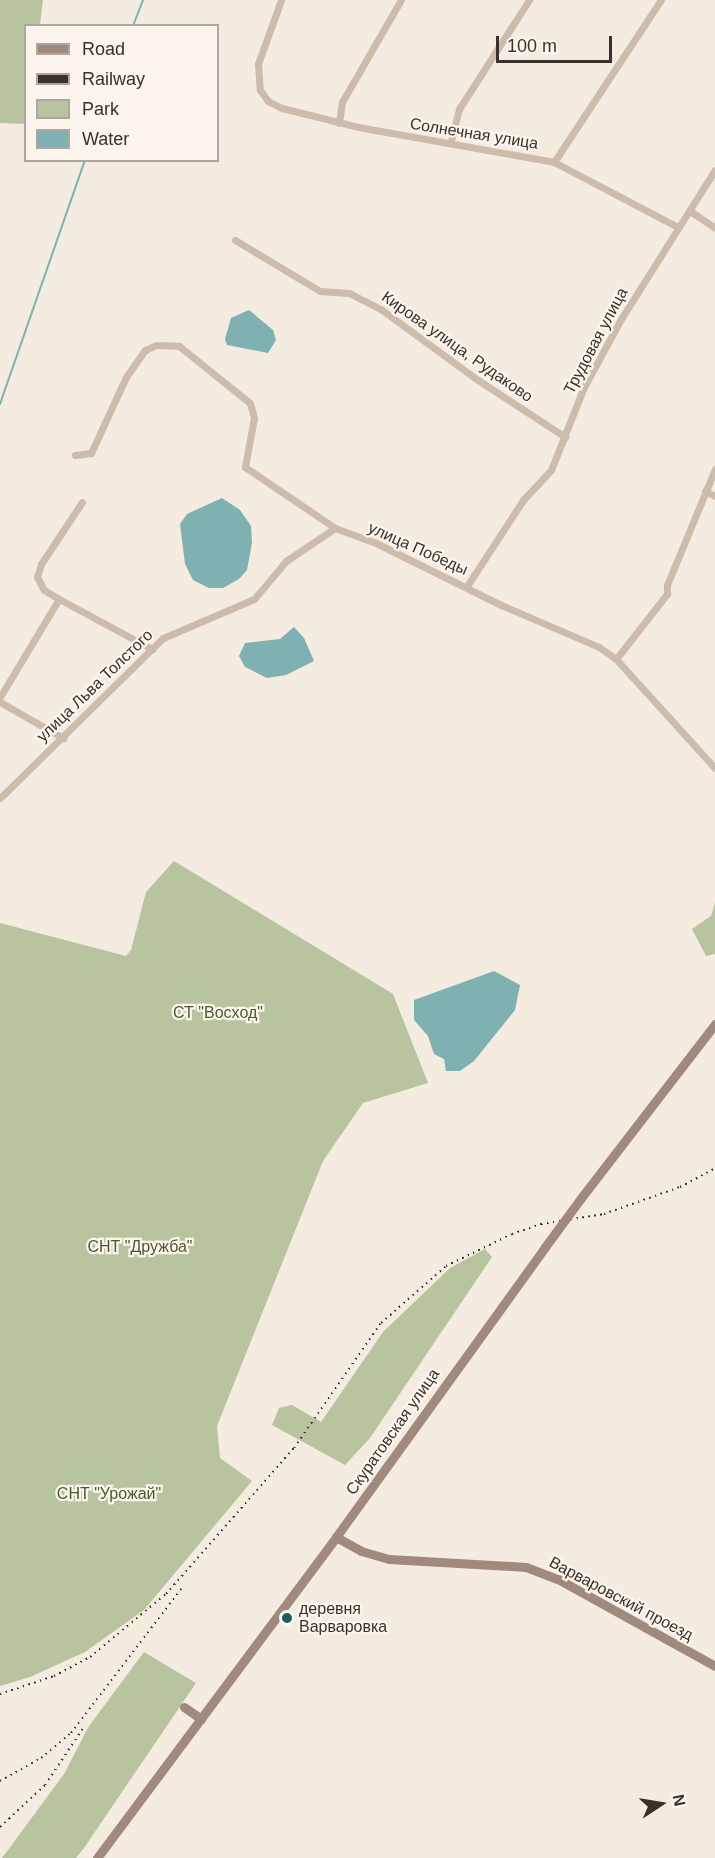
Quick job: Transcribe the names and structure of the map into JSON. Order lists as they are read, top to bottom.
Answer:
{
  "streets": {
    "street": [
      "Солнечная улица",
      "Трудовая улица",
      "Кирова улица, Рудаково",
      "улица Победы",
      "улица Льва Толстого",
      "Скуратовская улица",
      "Варваровский проезд"
    ]
  },
  "crossings": [
    ["Солнечная улица", "Трудовая улица"],
    ["Трудовая улица", "Кирова улица, Рудаково"],
    ["Трудовая улица", "улица Победы"],
    ["улица Победы", "улица Льва Толстого"],
    ["Скуратовская улица", "Варваровский проезд"]
  ],
  "parks": ["СТ \"Восход\"", "СНТ \"Дружба\"", "СНТ \"Урожай\""],
  "places": ["деревня Варваровка"],
  "legend": [
    "Road",
    "Railway",
    "Park",
    "Water"
  ],
  "scale_bar": "100 m",
  "north": "right"
}
